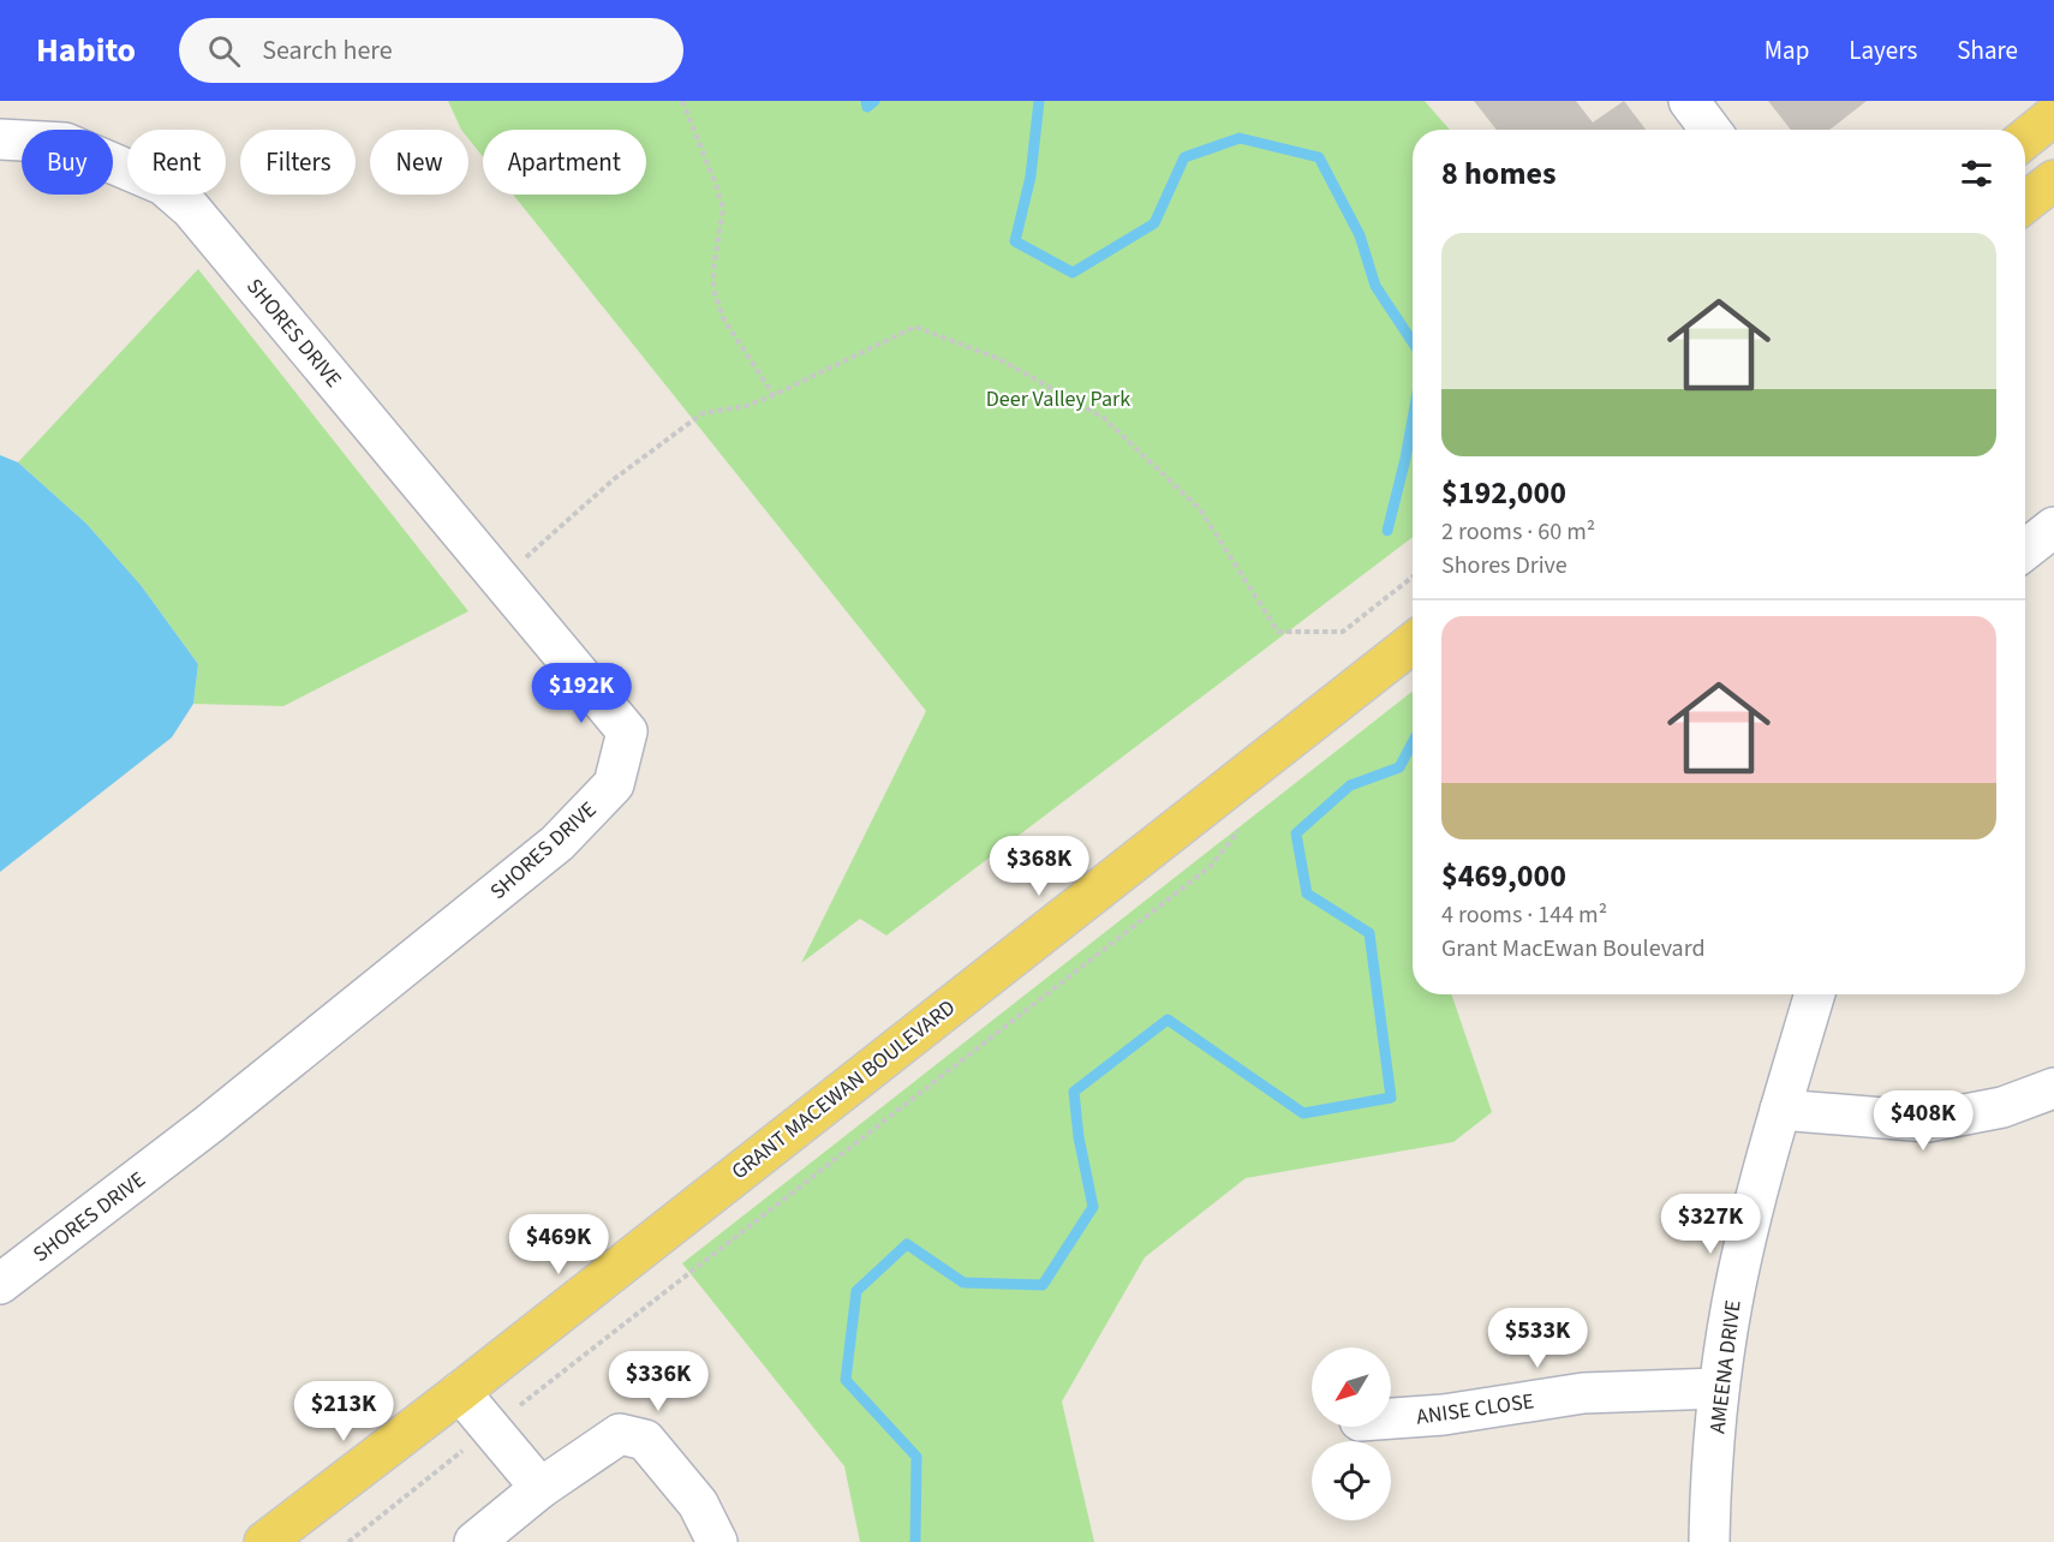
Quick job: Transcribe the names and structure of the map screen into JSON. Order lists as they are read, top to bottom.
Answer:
{
  "streets": {
    "main road": ["GRANT MACEWAN BOULEVARD"],
    "street": ["SHORES DRIVE", "AMEENA DRIVE", "ANISE CLOSE"]
  },
  "crossings": [
    ["AMEENA DRIVE", "ANISE CLOSE"]
  ],
  "parks": ["Deer Valley Park"],
  "north": "bottom left",
  "page": {
    "header": "Habito",
    "search": "Search here",
    "nav": ["Map", "Layers", "Share"],
    "chip": [
      "Buy",
      "Rent",
      "Filters",
      "New",
      "Apartment"
    ],
    "heading": "8 homes",
    "list": [
      {
        "name": "$192,000",
        "note": "2 rooms · 60 m² · Shores Drive"
      },
      {
        "name": "$469,000",
        "note": "4 rooms · 144 m² · Grant MacEwan Boulevard"
      }
    ],
    "price": [
      "$192K",
      "$368K",
      "$408K",
      "$327K",
      "$469K",
      "$533K",
      "$336K",
      "$213K"
    ]
  }
}
